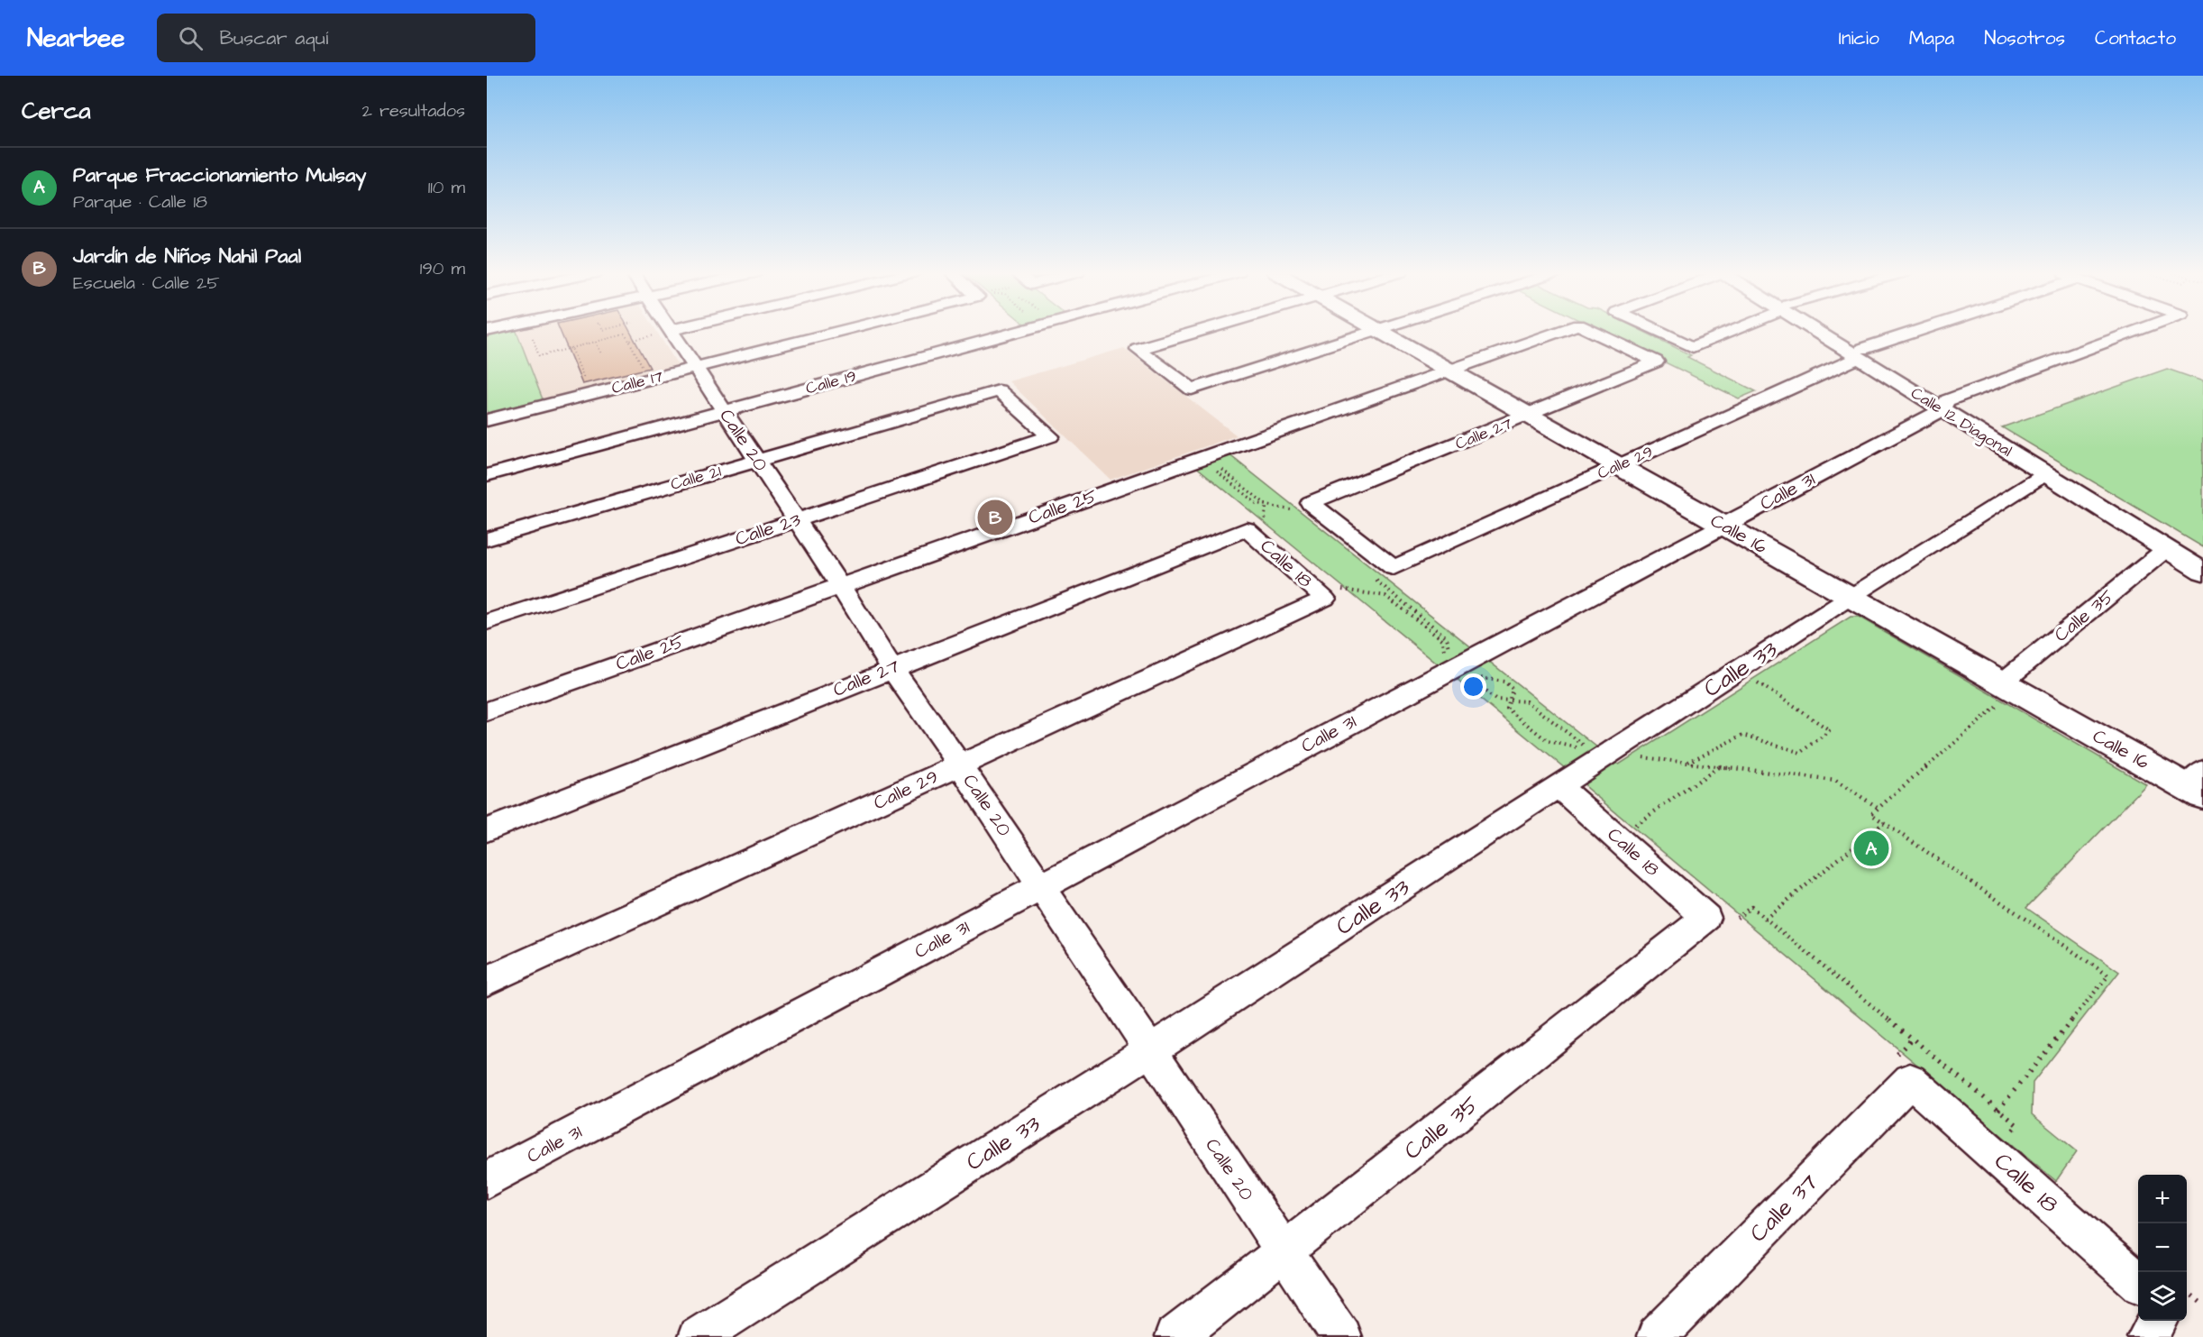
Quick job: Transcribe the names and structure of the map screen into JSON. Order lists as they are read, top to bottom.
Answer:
{
  "streets": {
    "street": [
      "Calle 17",
      "Calle 19",
      "Calle 12 Diagonal",
      "Calle 27",
      "Calle 20",
      "Calle 29",
      "Calle 21",
      "Calle 31",
      "Calle 25",
      "Calle 23",
      "Calle 16",
      "Calle 18",
      "Calle 35",
      "Calle 33",
      "Calle 37"
    ]
  },
  "crossings": [
    ["Calle 17", "Calle 20"],
    ["Calle 19", "Calle 20"],
    ["Calle 12 Diagonal", "Calle 29"],
    ["Calle 12 Diagonal", "Calle 31"],
    ["Calle 12 Diagonal", "Calle 35"],
    ["Calle 12 Diagonal", "Calle 33"],
    ["Calle 27", "Calle 20"],
    ["Calle 27", "Calle 29"],
    ["Calle 27", "Calle 16"],
    ["Calle 27", "Calle 18"],
    ["Calle 20", "Calle 29"],
    ["Calle 20", "Calle 21"],
    ["Calle 20", "Calle 31"],
    ["Calle 20", "Calle 25"],
    ["Calle 20", "Calle 23"],
    ["Calle 20", "Calle 35"],
    ["Calle 20", "Calle 33"],
    ["Calle 29", "Calle 16"],
    ["Calle 29", "Calle 18"],
    ["Calle 21", "Calle 23"],
    ["Calle 31", "Calle 16"],
    ["Calle 25", "Calle 16"],
    ["Calle 16", "Calle 35"],
    ["Calle 16", "Calle 33"],
    ["Calle 18", "Calle 35"],
    ["Calle 18", "Calle 33"],
    ["Calle 18", "Calle 37"]
  ],
  "page": {
    "header": "Nearbee",
    "search": "Buscar aquí",
    "nav": [
      "Inicio",
      "Mapa",
      "Nosotros",
      "Contacto"
    ],
    "heading": ["Cerca", "2 resultados"],
    "list": [
      {
        "mark": "A",
        "name": "Parque Fraccionamiento Mulsay",
        "note": "Parque · Calle 18",
        "value": "110 m"
      },
      {
        "mark": "B",
        "name": "Jardín de Niños Nahil Paal",
        "note": "Escuela · Calle 25",
        "value": "190 m"
      }
    ],
    "pins": ["B", "A"],
    "map_buttons": ["+", "−"]
  }
}
